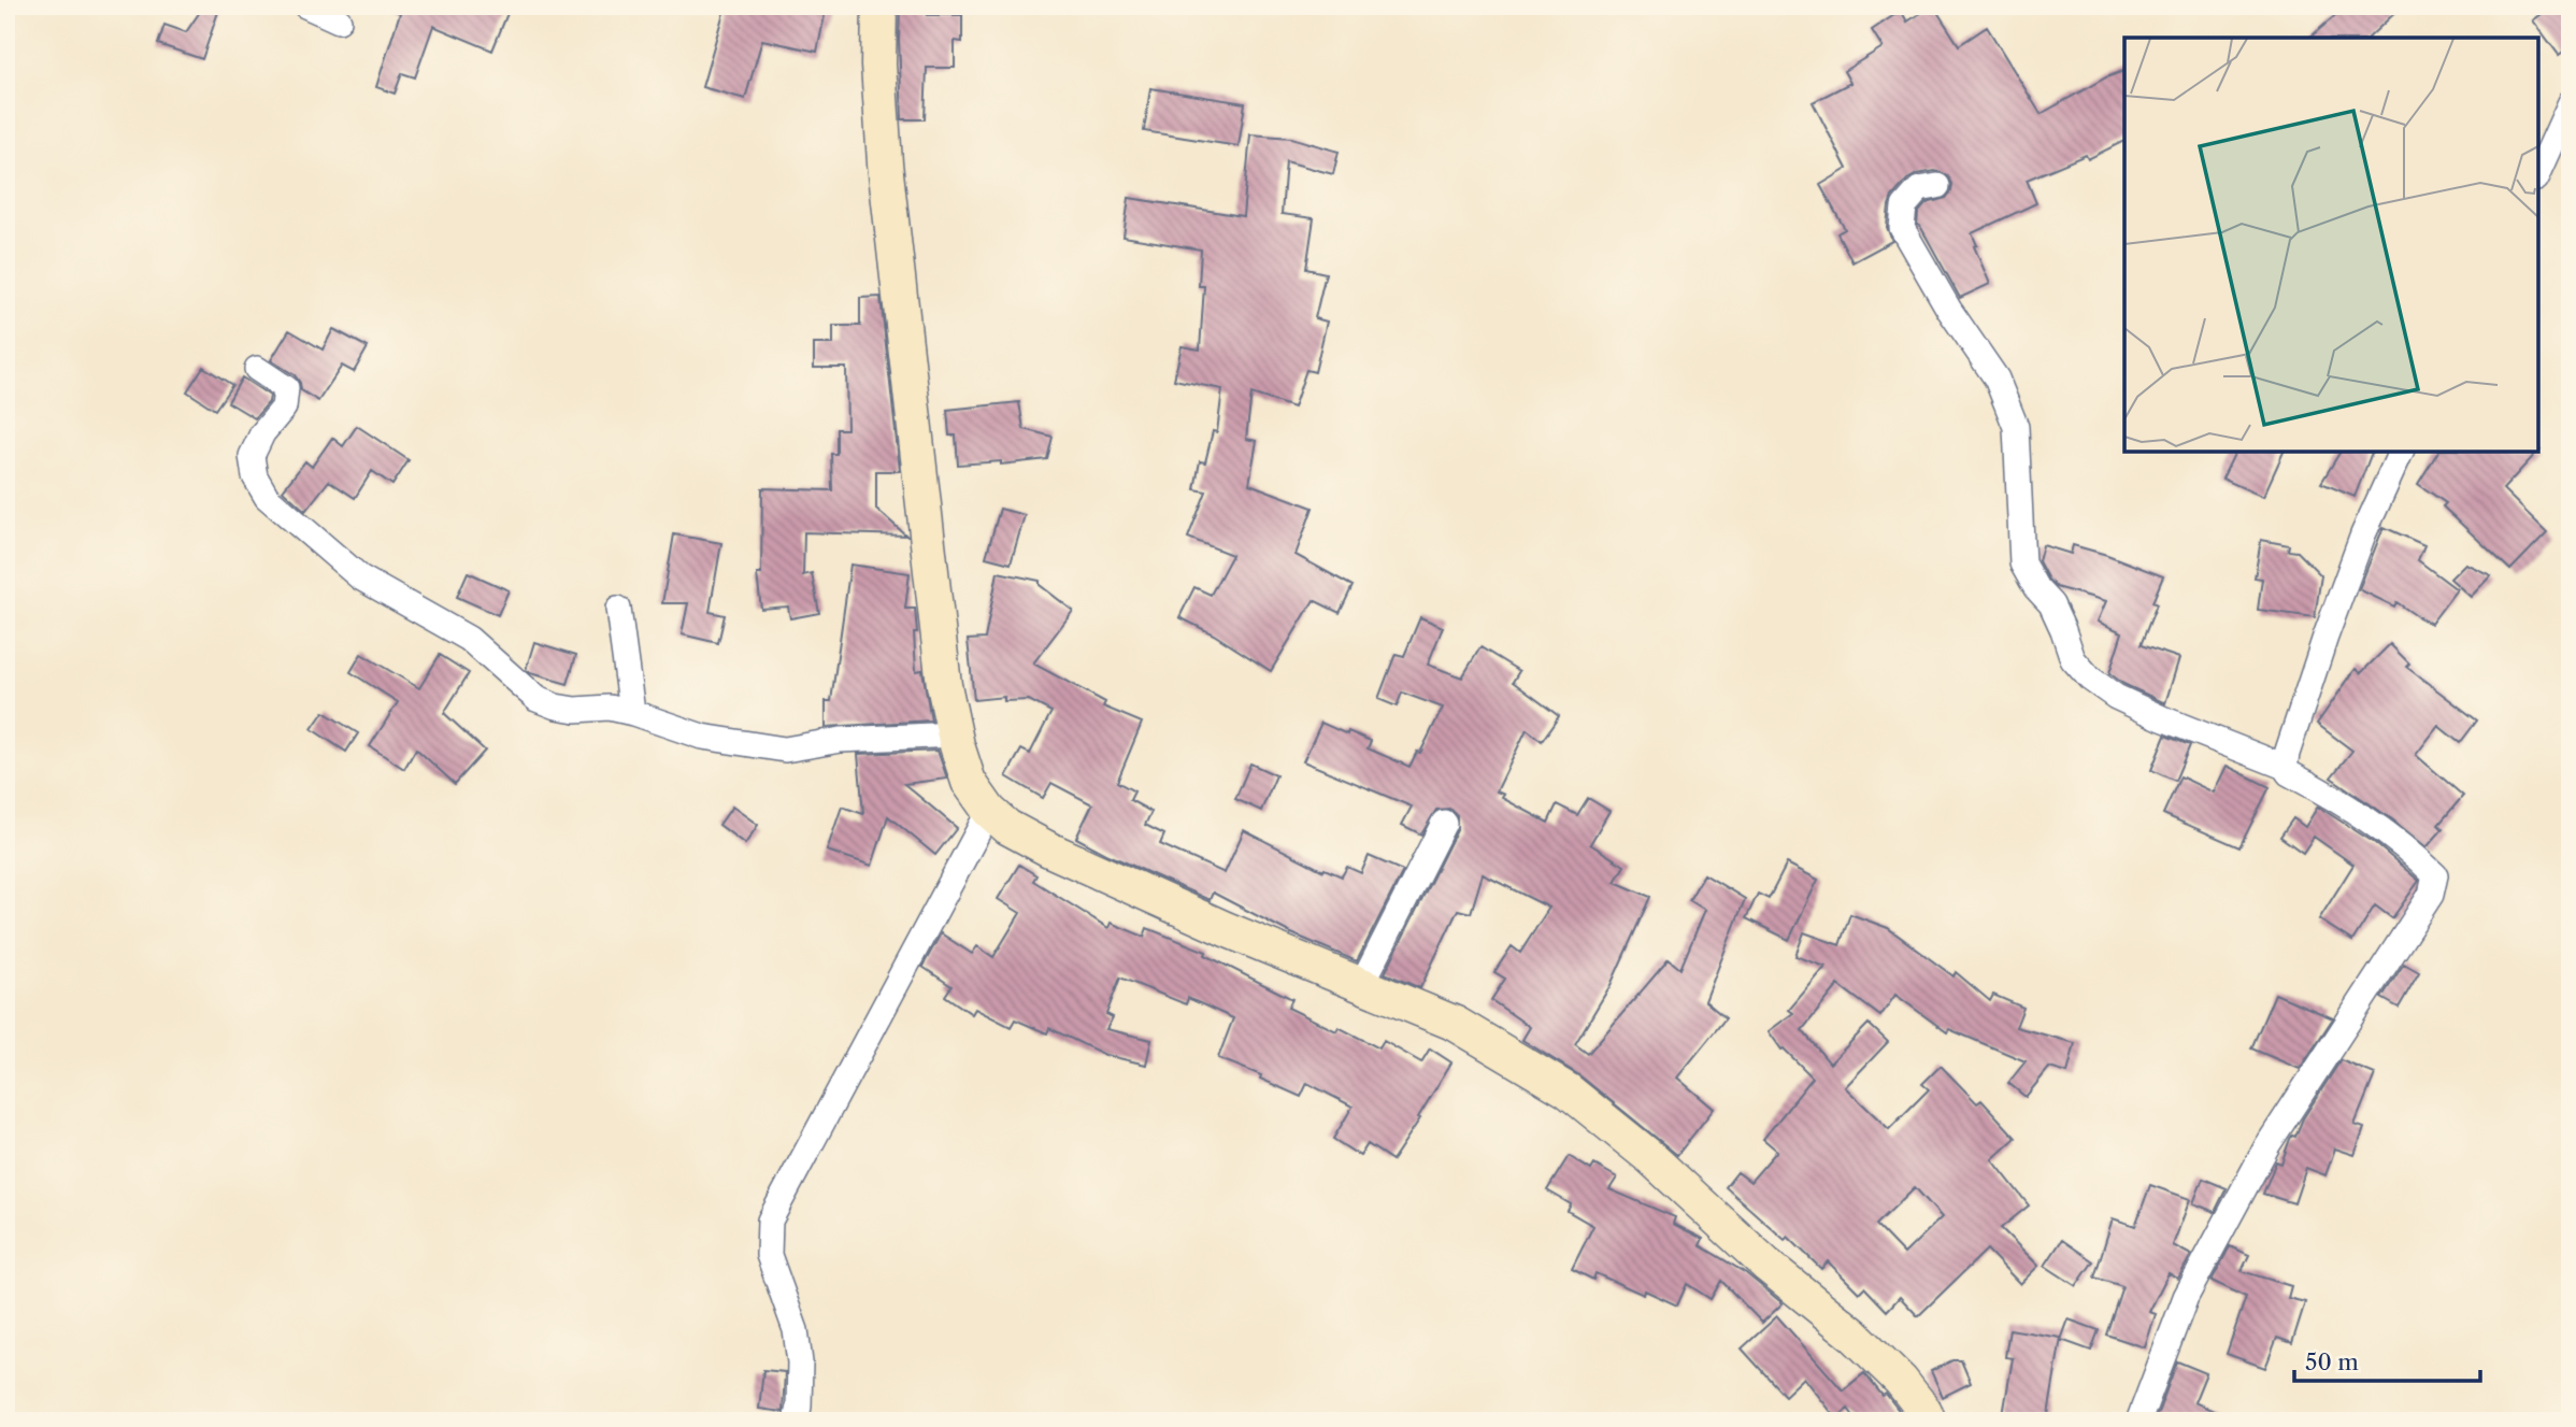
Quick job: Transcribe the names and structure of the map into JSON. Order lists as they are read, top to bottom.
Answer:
{
  "scale_bar": "50 m"
}
